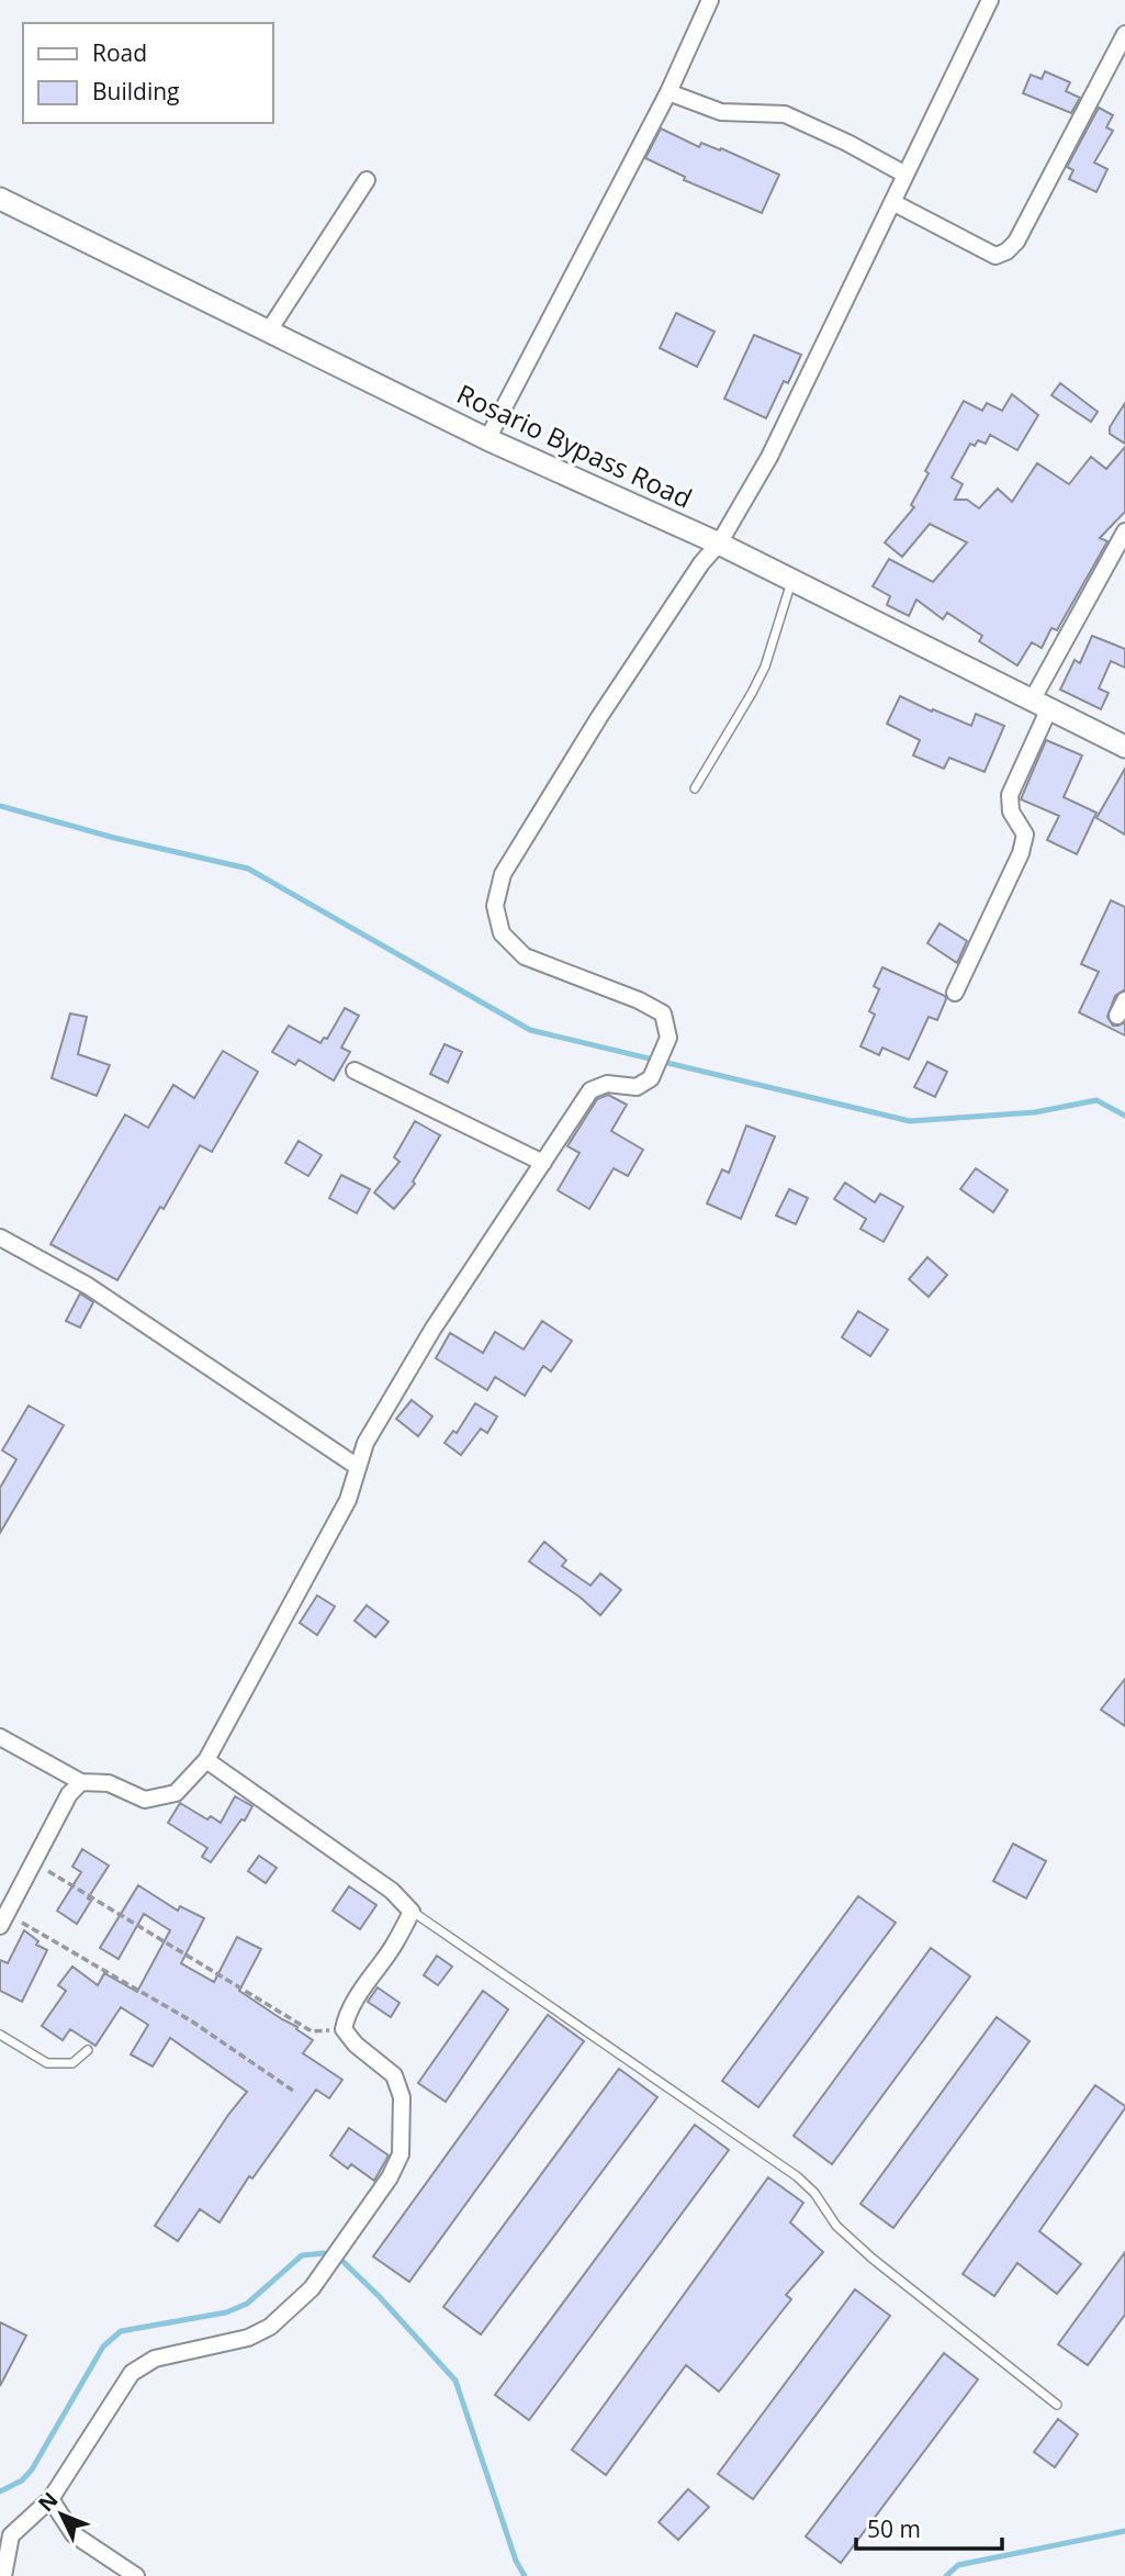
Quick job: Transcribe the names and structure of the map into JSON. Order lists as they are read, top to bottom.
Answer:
{
  "streets": {
    "main road": ["Rosario Bypass Road"]
  },
  "legend": ["Road", "Building"],
  "scale_bar": "50 m",
  "north": "top left"
}
